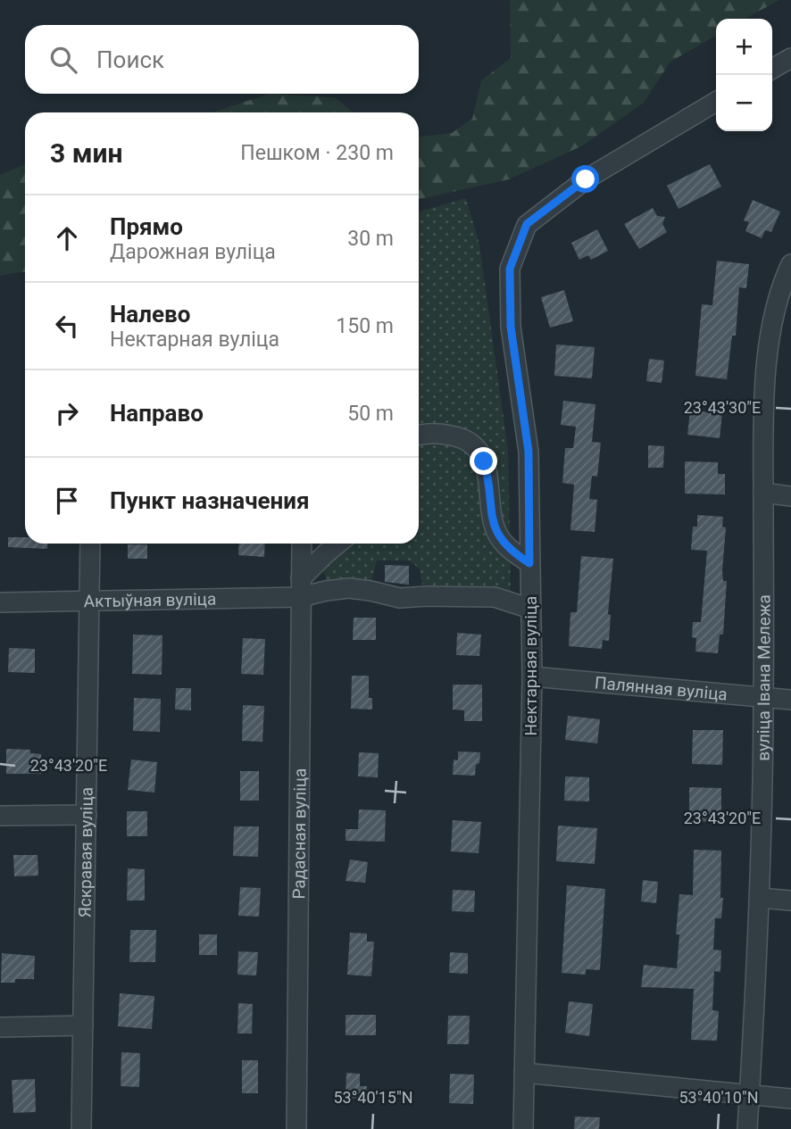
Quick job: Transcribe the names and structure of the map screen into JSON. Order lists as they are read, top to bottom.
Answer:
{
  "streets": {
    "street": [
      "Актыўная вуліца",
      "Нектарная вуліца",
      "вуліца Івана Мележа",
      "Палянная вуліца",
      "Радасная вуліца",
      "Яскравая вуліца"
    ]
  },
  "crossings": [
    ["Актыўная вуліца", "Нектарная вуліца"],
    ["Актыўная вуліца", "Радасная вуліца"],
    ["Актыўная вуліца", "Яскравая вуліца"],
    ["Нектарная вуліца", "Палянная вуліца"],
    ["вуліца Івана Мележа", "Палянная вуліца"]
  ],
  "page": {
    "map_buttons": ["+", "−"],
    "search": "Поиск",
    "heading": ["3 мин", "Пешком · 230 m"],
    "list": [
      ["Прямо", "Дарожная вуліца", "30 m"],
      ["Налево", "Нектарная вуліца", "150 m"],
      ["Направо", "50 m"],
      "Пункт назначения"
    ]
  },
  "coordinates": [
    "23°43'30\"E",
    "23°43'20\"E",
    "53°40'15\"N",
    "53°40'10\"N"
  ]
}
